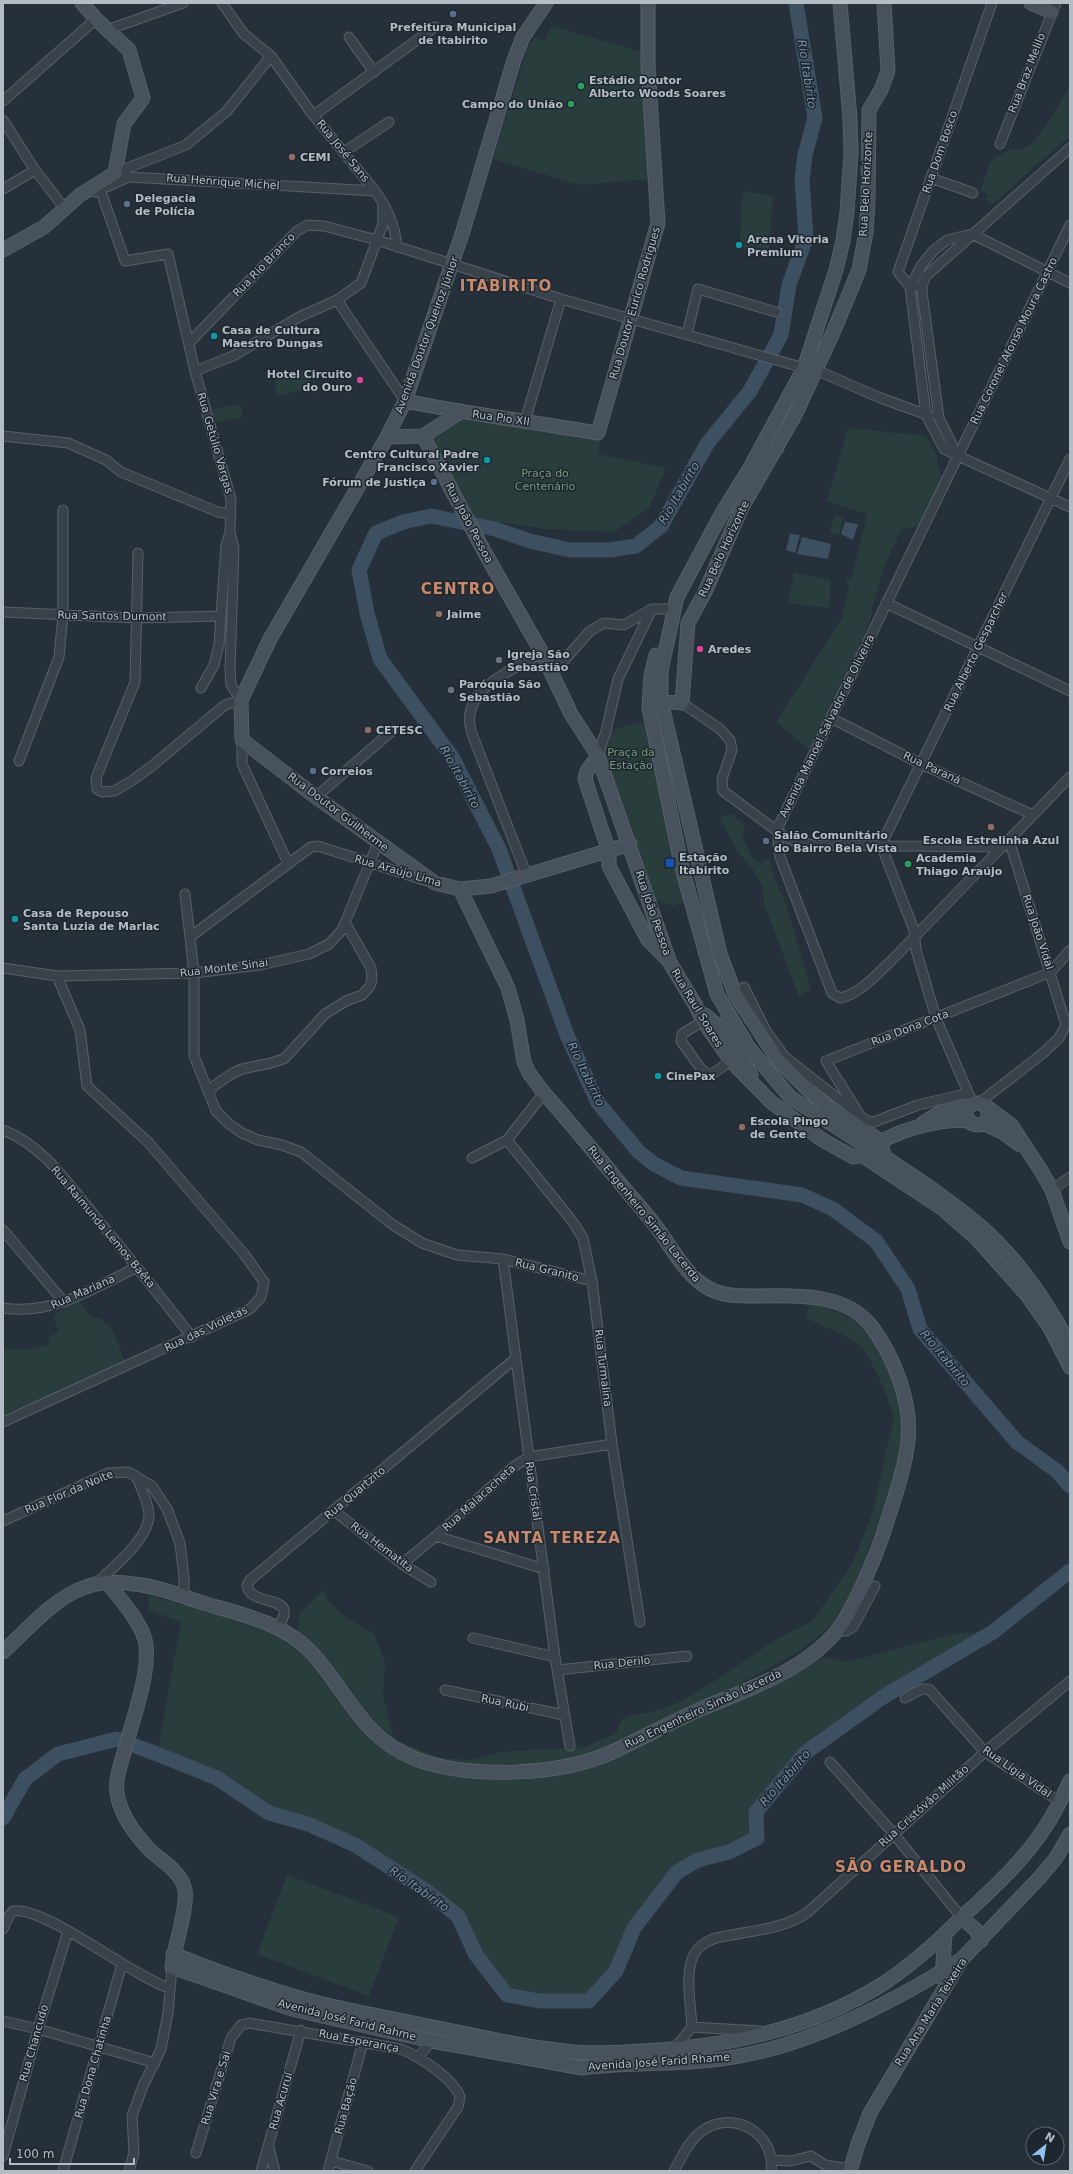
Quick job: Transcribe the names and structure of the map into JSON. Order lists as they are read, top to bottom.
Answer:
{
  "streets": {
    "street": [
      "Rua Braz Melilo",
      "Rua José Sans",
      "Rua Dom Bosco",
      "Rua Henrique Michel",
      "Rua Belo Horizonte",
      "Rua Rio Branco",
      "Rua Doutor Eurico Rodrigues",
      "Avenida Doutor Queiroz Júnior",
      "Rua Coronel Afonso Moura Castro",
      "Rua Pio XII",
      "Rua Getúlio Vargas",
      "Rua João Pessoa",
      "Rua Santos Dumont",
      "Rua Alberto Gesparcher",
      "Avenida Manoel Salvador de Oliveira",
      "Rua Paraná",
      "Rua Doutor Guilherme",
      "Rua Araújo Lima",
      "Rua João Vidal",
      "Rua Monte Sinai",
      "Rua Raul Soares",
      "Rua Dona Cota",
      "Rua Engenheiro Simão Lacerda",
      "Rua Raimunda Lemos Baêta",
      "Rua Granito",
      "Rua Mariana",
      "Rua das Violetas",
      "Rua Turmalina",
      "Rua Cristal",
      "Rua Flor da Noite",
      "Rua Quartzito",
      "Rua Malacacheta",
      "Rua Hematita",
      "Rua Derilo",
      "Rua Rubi",
      "Rua Lígia Vidal",
      "Rua Cristóvão Militão",
      "Rua Ana Maria Teixeira",
      "Avenida José Farid Rahme",
      "Rua Esperança",
      "Rua Chancudo",
      "Avenida José Farid Rhame",
      "Rua Dona Chatinha",
      "Rua Vira e Sai",
      "Rua Acuruí",
      "Rua Bação"
    ]
  },
  "crossings": [
    ["Rua José Sans", "Rua Henrique Michel"],
    ["Rua Henrique Michel", "Rua Getúlio Vargas"],
    ["Rua Belo Horizonte", "Rua Rio Branco"],
    ["Rua Rio Branco", "Rua Doutor Eurico Rodrigues"],
    ["Rua Rio Branco", "Avenida Doutor Queiroz Júnior"],
    ["Rua Rio Branco", "Rua Getúlio Vargas"],
    ["Rua Doutor Eurico Rodrigues", "Rua Pio XII"],
    ["Avenida Doutor Queiroz Júnior", "Rua Pio XII"],
    ["Avenida Doutor Queiroz Júnior", "Rua Getúlio Vargas"],
    ["Avenida Doutor Queiroz Júnior", "Rua Doutor Guilherme"],
    ["Rua Coronel Afonso Moura Castro", "Avenida Manoel Salvador de Oliveira"],
    ["Rua João Pessoa", "Rua Araújo Lima"],
    ["Rua João Pessoa", "Rua Raul Soares"],
    ["Rua Alberto Gesparcher", "Rua Paraná"],
    ["Avenida Manoel Salvador de Oliveira", "Rua Paraná"],
    ["Avenida Manoel Salvador de Oliveira", "Rua João Vidal"],
    ["Rua Doutor Guilherme", "Rua Araújo Lima"],
    ["Rua Doutor Guilherme", "Rua Monte Sinai"],
    ["Rua Araújo Lima", "Rua Monte Sinai"],
    ["Rua Araújo Lima", "Rua Engenheiro Simão Lacerda"],
    ["Rua Araújo Lima", "Rua Granito"],
    ["Rua João Vidal", "Rua Dona Cota"],
    ["Rua Monte Sinai", "Rua Granito"],
    ["Rua Monte Sinai", "Rua das Violetas"],
    ["Rua Engenheiro Simão Lacerda", "Rua Quartzito"],
    ["Rua Raimunda Lemos Baêta", "Rua Mariana"],
    ["Rua Raimunda Lemos Baêta", "Rua das Violetas"],
    ["Rua Granito", "Rua Turmalina"],
    ["Rua Granito", "Rua Cristal"],
    ["Rua Turmalina", "Rua Malacacheta"],
    ["Rua Cristal", "Rua Quartzito"],
    ["Rua Cristal", "Rua Malacacheta"],
    ["Rua Cristal", "Rua Derilo"],
    ["Rua Cristal", "Rua Rubi"],
    ["Rua Quartzito", "Rua Hematita"],
    ["Rua Malacacheta", "Rua Hematita"],
    ["Rua Lígia Vidal", "Rua Cristóvão Militão"],
    ["Rua Ana Maria Teixeira", "Avenida José Farid Rhame"],
    ["Avenida José Farid Rahme", "Avenida José Farid Rhame"],
    ["Rua Esperança", "Rua Vira e Sai"],
    ["Rua Esperança", "Rua Acuruí"],
    ["Rua Esperança", "Rua Bação"]
  ],
  "districts": [
    "ITABIRITO",
    "CENTRO",
    "SANTA TEREZA",
    "SÃO GERALDO"
  ],
  "water": ["Rio Itabirito"],
  "parks": ["Praça do Centenário", "Praça da Estação"],
  "places": {
    "other": [
      "Prefeitura Municipal de Itabirito",
      "Estádio Doutor Alberto Woods Soares",
      "Campo do União",
      "CEMI",
      "Delegacia de Polícia",
      "Arena Vitoria Premium",
      "Casa de Cultura Maestro Dungas",
      "Hotel Circuito do Ouro",
      "Centro Cultural Padre Francisco Xavier",
      "Fórum de Justiça",
      "Jaime",
      "Aredes",
      "Igreja São Sebastião",
      "Paróquia São Sebastião",
      "CETESC",
      "Correios",
      "Escola Estrelinha Azul",
      "Salão Comunitário do Bairro Bela Vista",
      "Academia Thiago Araújo",
      "Casa de Repouso Santa Luzia de Marlac",
      "CinePax",
      "Escola Pingo de Gente"
    ],
    "transit": ["Estação Itabirito"]
  },
  "scale_bar": "100 m",
  "north": "top right"
}
